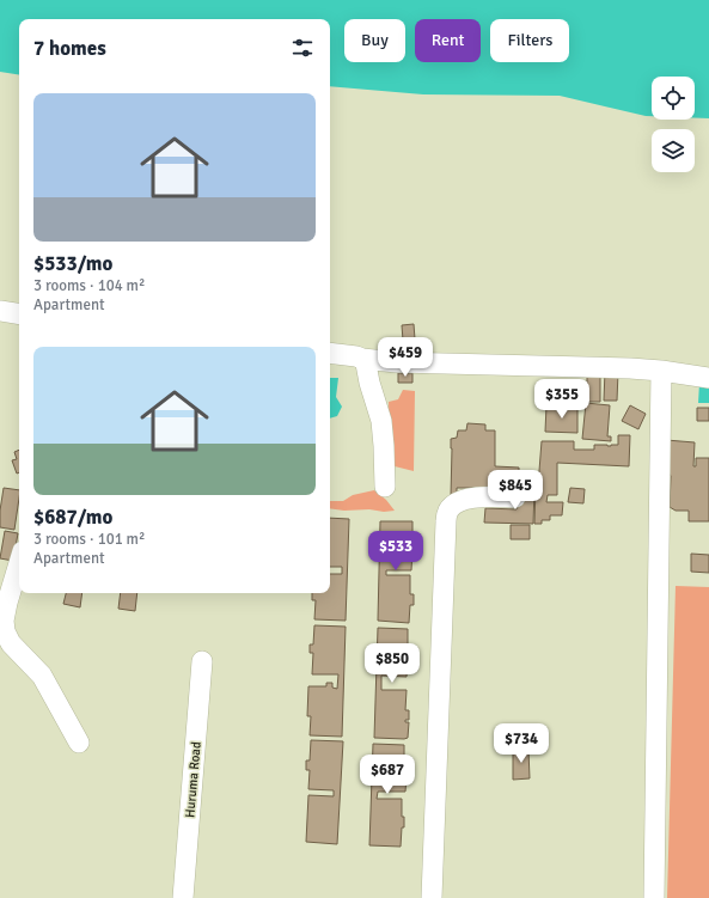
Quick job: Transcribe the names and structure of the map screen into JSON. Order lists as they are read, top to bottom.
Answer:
{
  "streets": {
    "street": ["Huruma Road"]
  },
  "page": {
    "chip": ["Buy", "Rent", "Filters"],
    "heading": "7 homes",
    "list": [
      {
        "name": "$533/mo",
        "note": "3 rooms · 104 m² · Apartment"
      },
      {
        "name": "$687/mo",
        "note": "3 rooms · 101 m² · Apartment"
      }
    ],
    "price": [
      "$459",
      "$355",
      "$845",
      "$533",
      "$850",
      "$734",
      "$687"
    ]
  }
}
